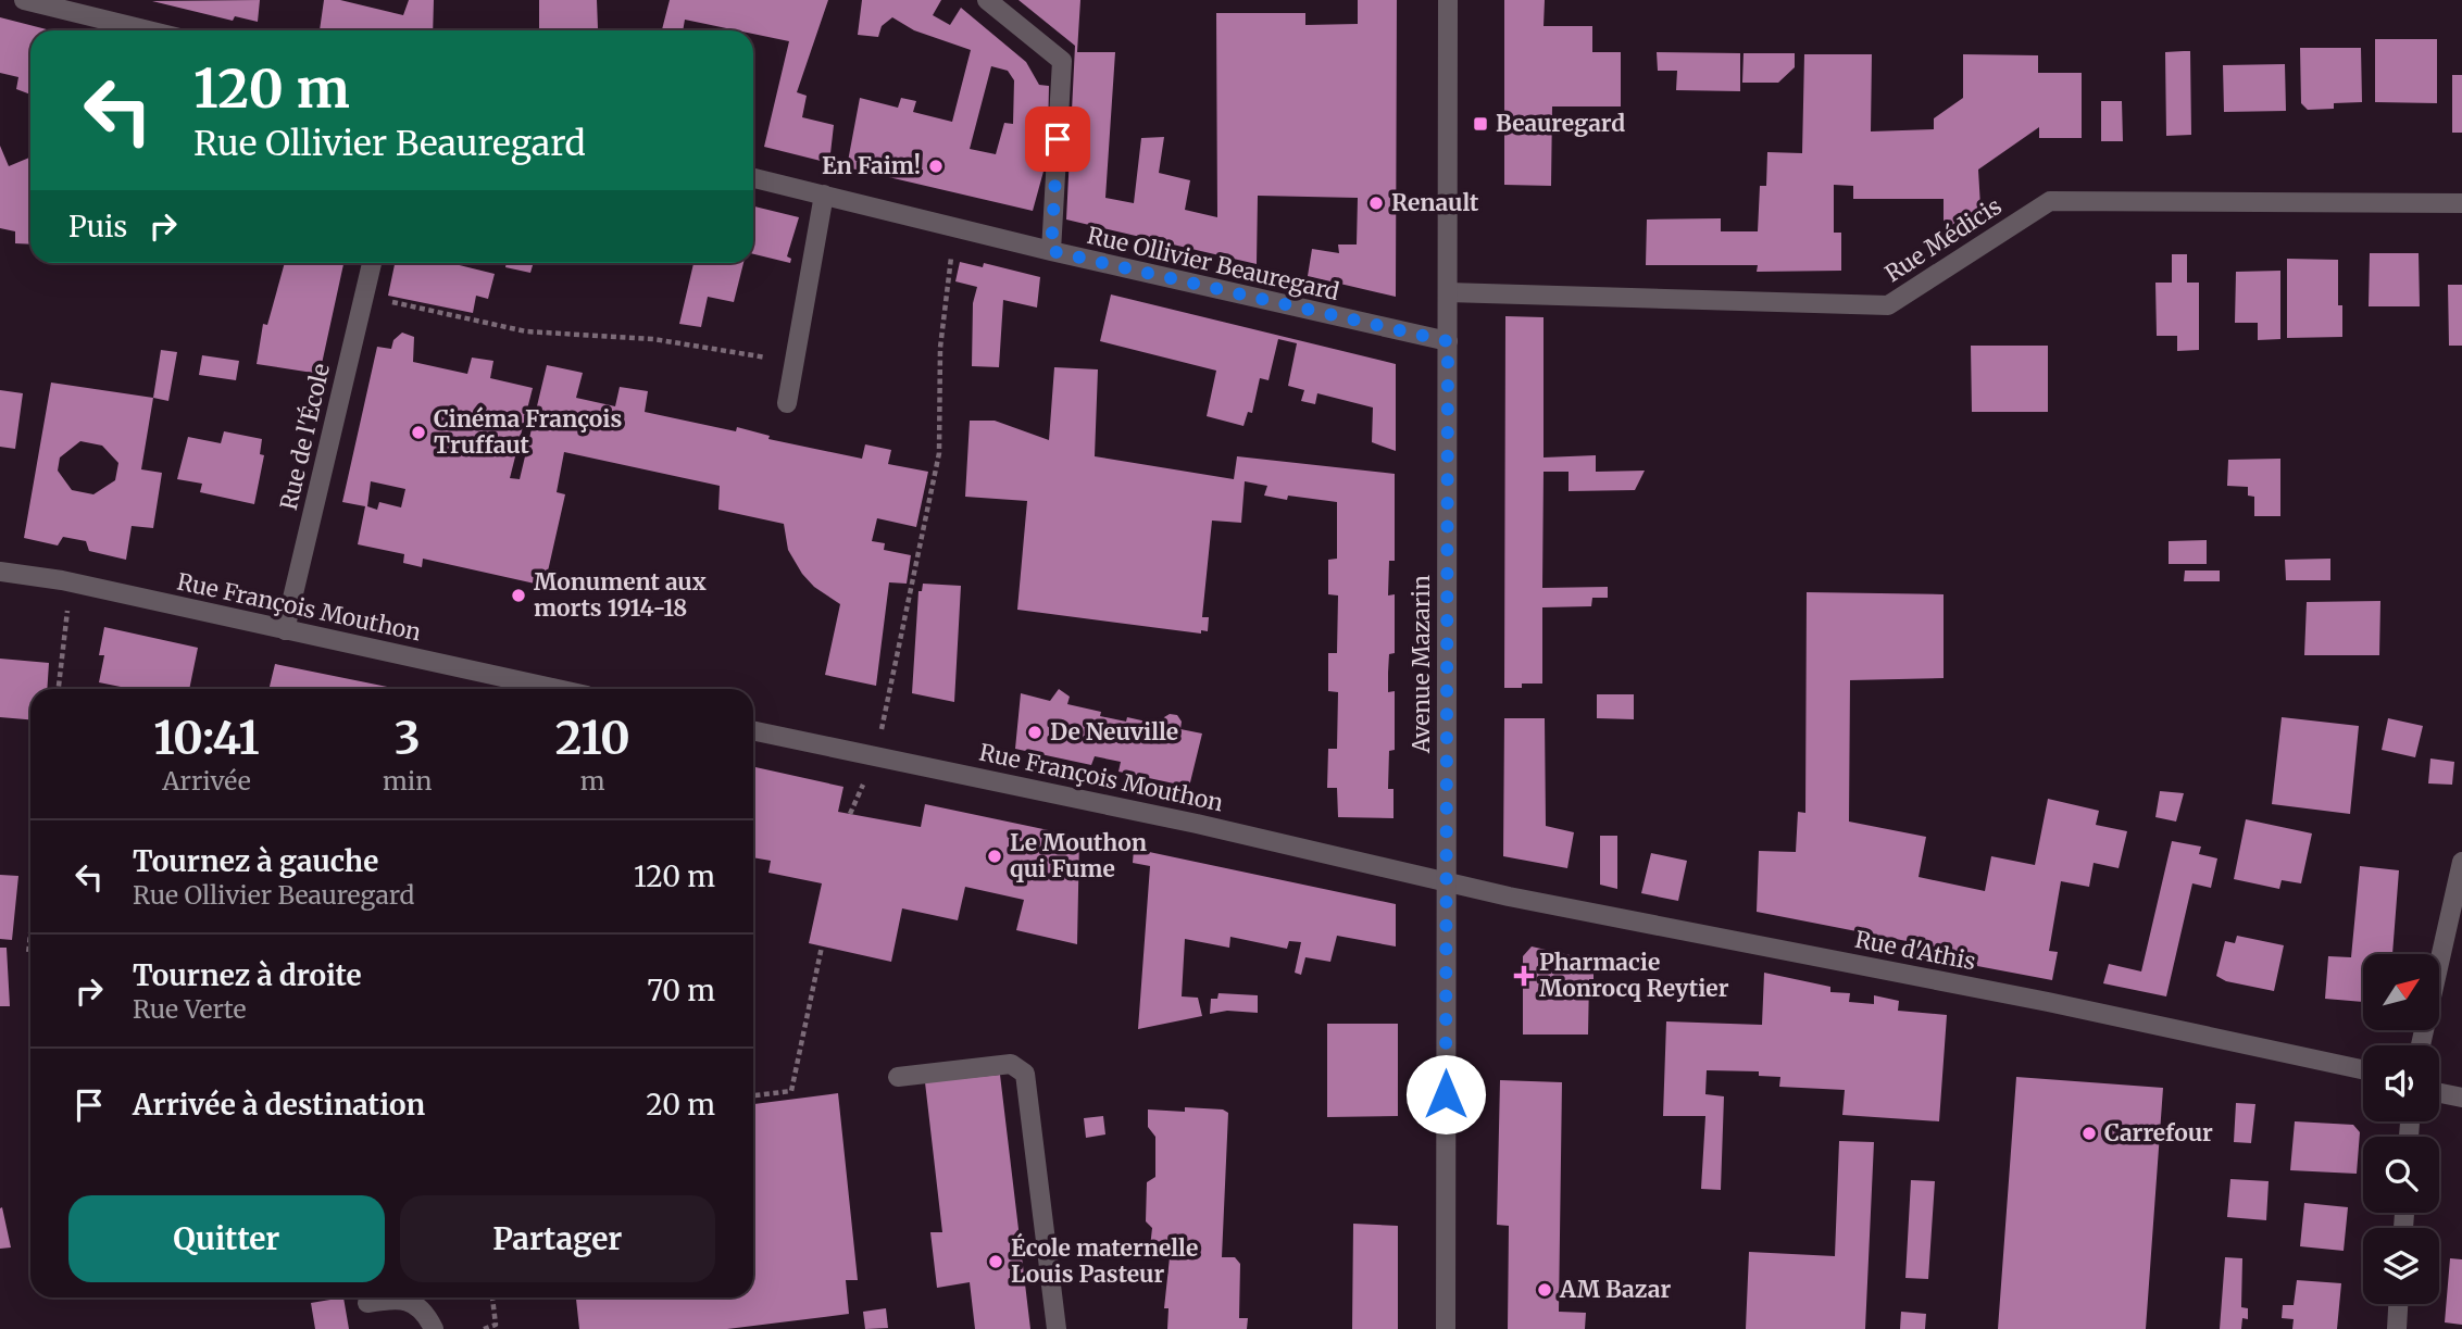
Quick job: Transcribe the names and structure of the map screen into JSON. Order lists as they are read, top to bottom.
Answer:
{
  "streets": {
    "street": [
      "Rue Médicis",
      "Rue Ollivier Beauregard",
      "Rue de l'École",
      "Rue François Mouthon",
      "Avenue Mazarin",
      "Rue d'Athis"
    ]
  },
  "crossings": [
    ["Rue Médicis", "Avenue Mazarin"],
    ["Rue Ollivier Beauregard", "Avenue Mazarin"],
    ["Rue de l'École", "Rue François Mouthon"],
    ["Rue François Mouthon", "Avenue Mazarin"],
    ["Rue François Mouthon", "Rue d'Athis"],
    ["Avenue Mazarin", "Rue d'Athis"]
  ],
  "places": {
    "transit": ["Beauregard"],
    "other": [
      "En Faim!",
      "Renault",
      "Cinéma François Truffaut",
      "Monument aux morts 1914-18",
      "De Neuville",
      "Le Mouthon qui Fume",
      "Carrefour",
      "École maternelle Louis Pasteur",
      "AM Bazar"
    ],
    "health": ["Pharmacie Monrocq Reytier"]
  },
  "north": "top right",
  "page": {
    "turn": ["120 m", "Rue Ollivier Beauregard"],
    "then": "Puis",
    "eta": [
      "10:41",
      "Arrivée",
      "3",
      "min",
      "210",
      "m"
    ],
    "list": [
      {
        "name": "Tournez à gauche",
        "note": "Rue Ollivier Beauregard",
        "value": "120 m"
      },
      {
        "name": "Tournez à droite",
        "note": "Rue Verte",
        "value": "70 m"
      },
      {
        "name": "Arrivée à destination",
        "value": "20 m"
      }
    ],
    "buttons": ["Quitter", "Partager"]
  }
}
